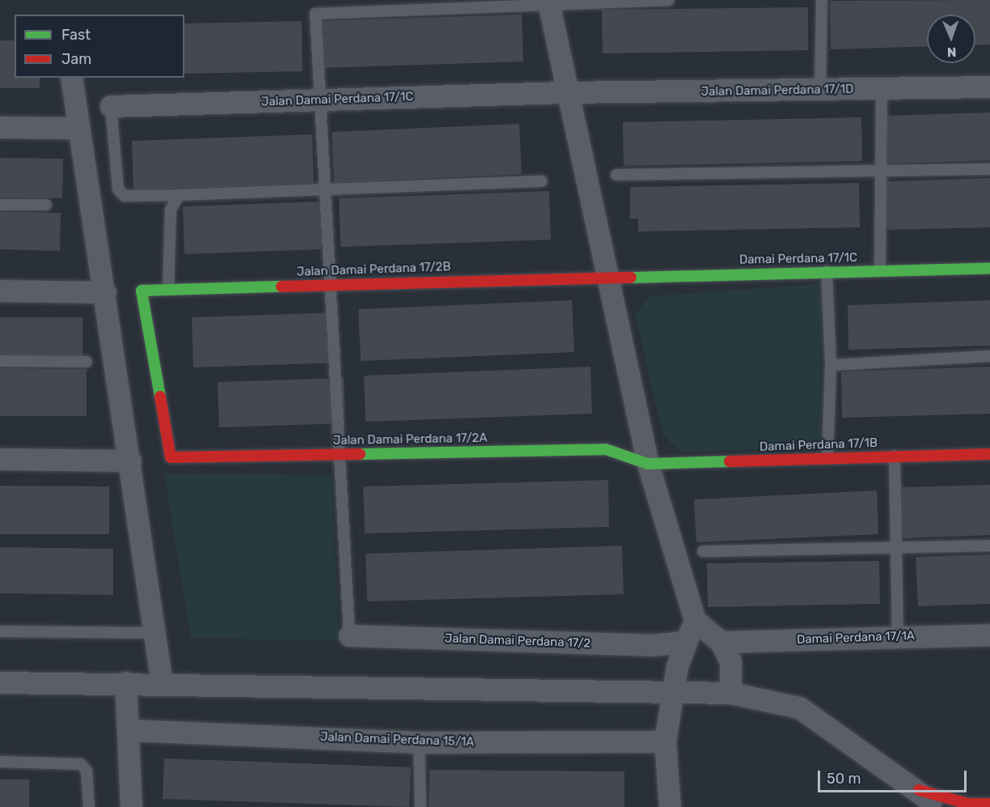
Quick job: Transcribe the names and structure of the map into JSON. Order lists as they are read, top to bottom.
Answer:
{
  "streets": {
    "street": [
      "Jalan Damai Perdana 17/1D",
      "Jalan Damai Perdana 17/1C",
      "Damai Perdana 17/1C",
      "Jalan Damai Perdana 17/2B",
      "Jalan Damai Perdana 17/2A",
      "Damai Perdana 17/1B",
      "Damai Perdana 17/1A",
      "Jalan Damai Perdana 17/2",
      "Jalan Damai Perdana 15/1A"
    ]
  },
  "crossings": [
    ["Jalan Damai Perdana 17/1D", "Jalan Damai Perdana 17/1C"],
    ["Damai Perdana 17/1C", "Jalan Damai Perdana 17/2B"],
    ["Jalan Damai Perdana 17/2B", "Jalan Damai Perdana 17/2A"],
    ["Jalan Damai Perdana 17/2A", "Damai Perdana 17/1B"]
  ],
  "legend": ["Fast", "Jam"],
  "scale_bar": "50 m",
  "north": "bottom"
}
